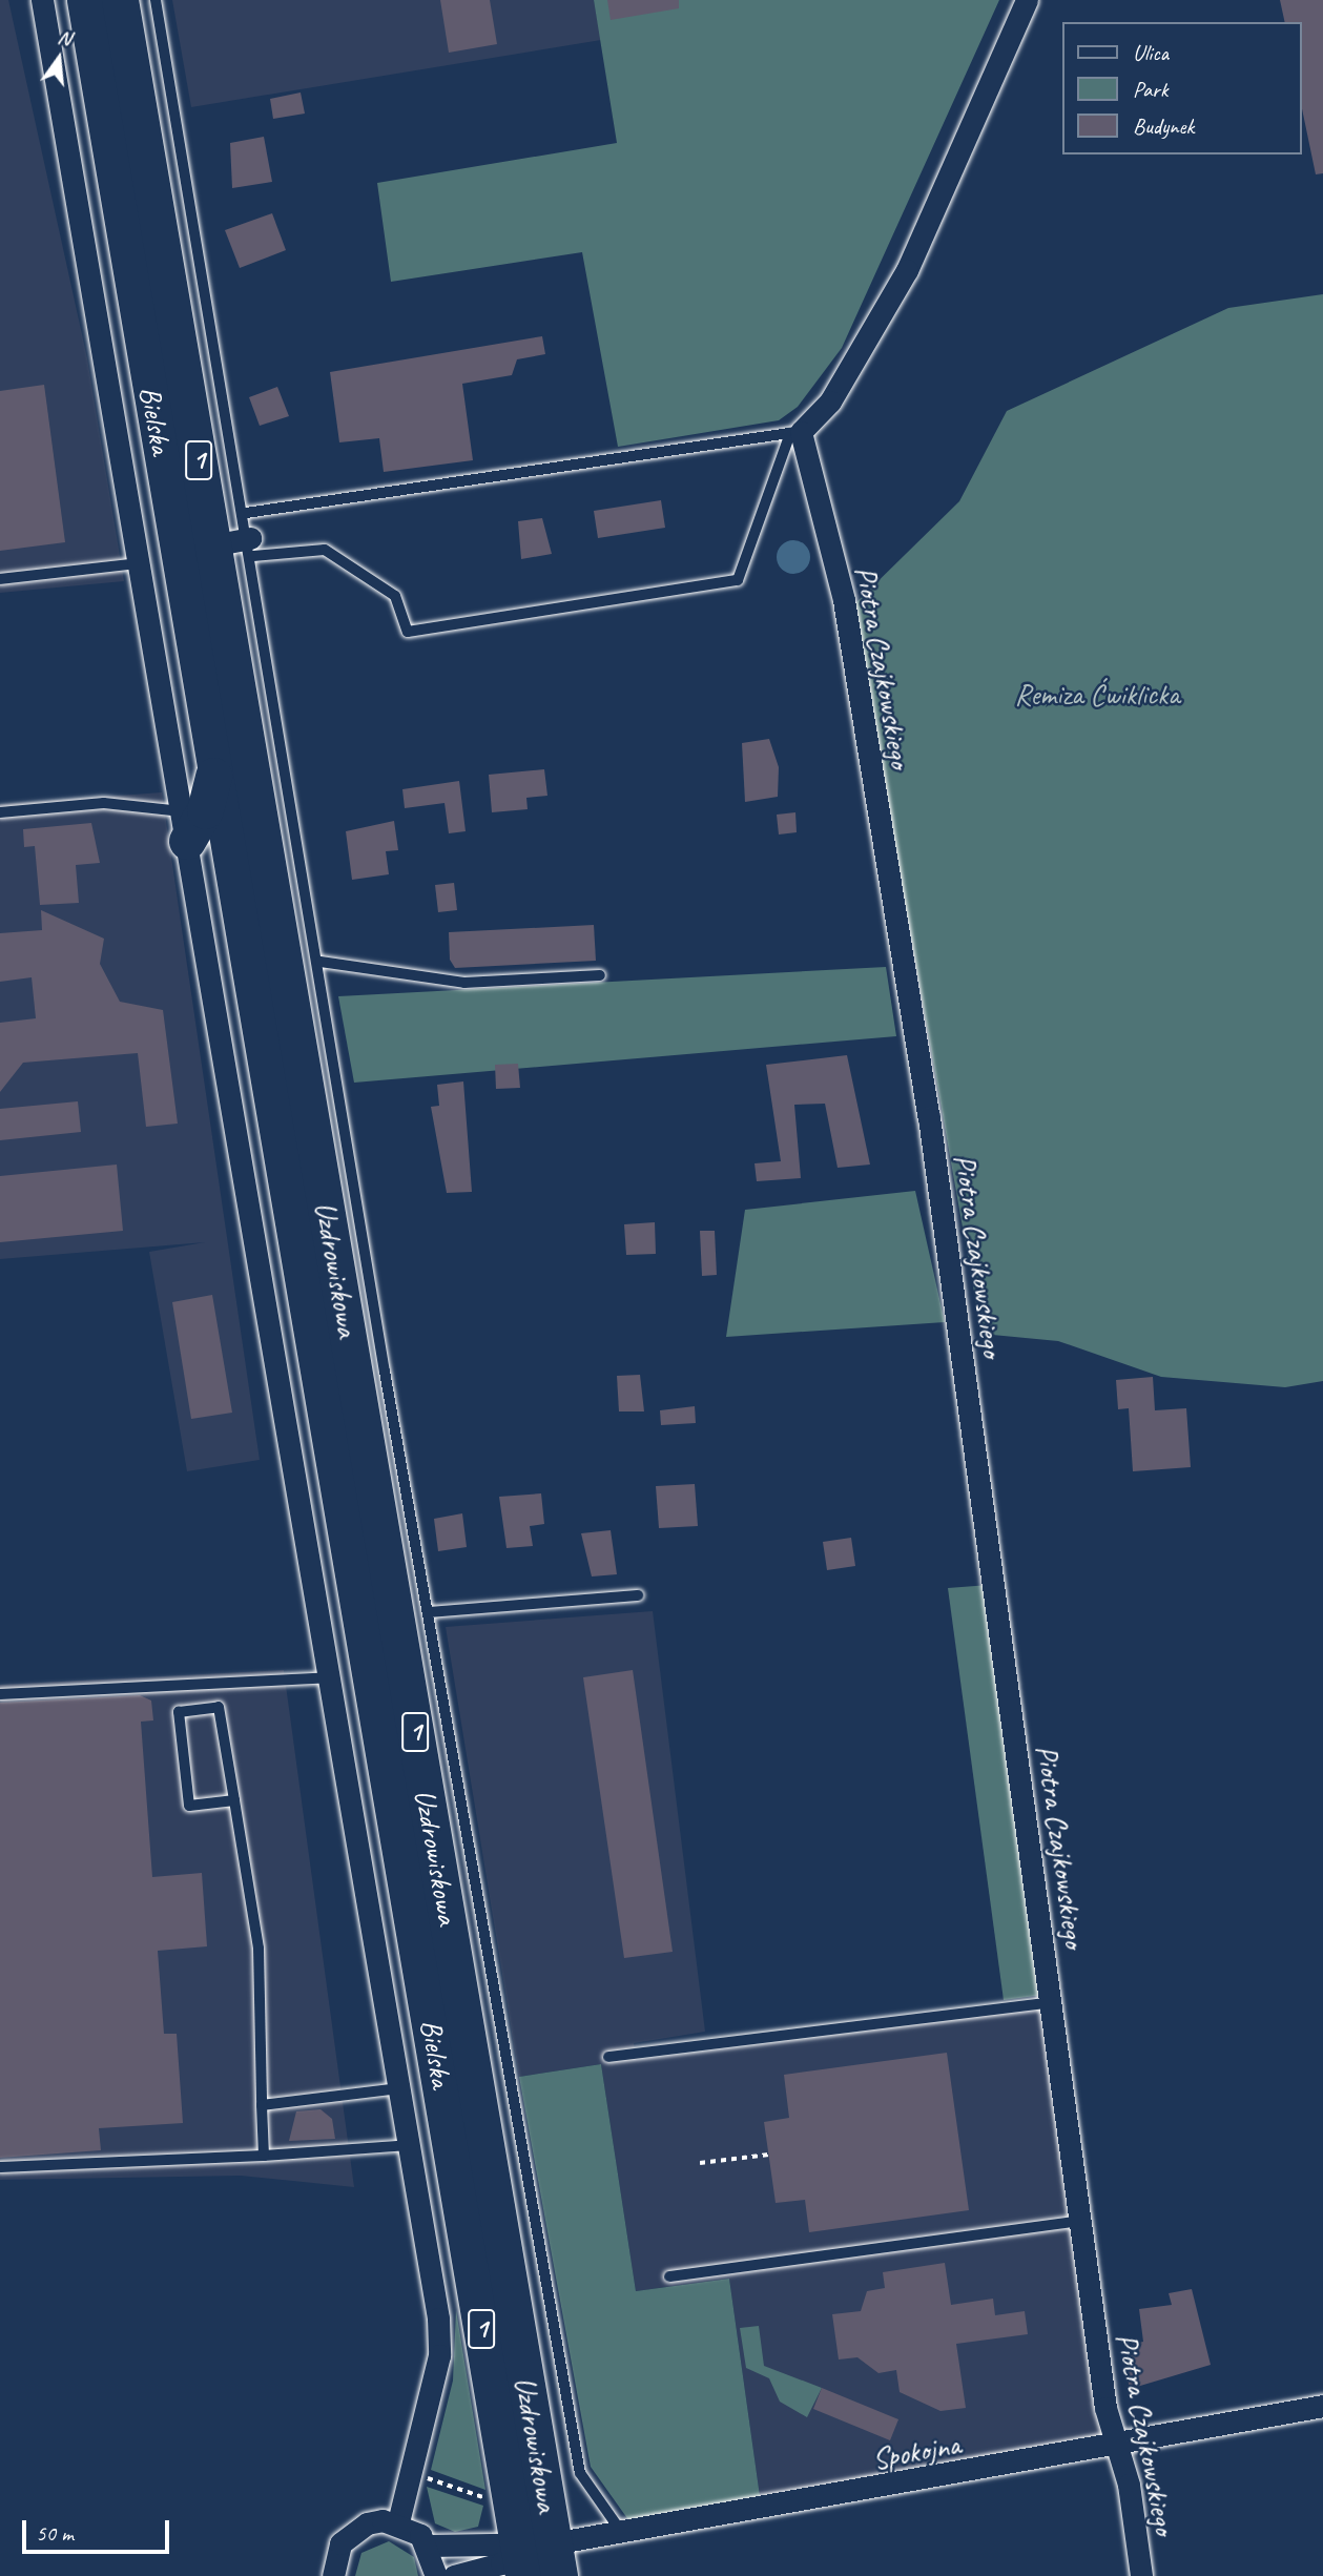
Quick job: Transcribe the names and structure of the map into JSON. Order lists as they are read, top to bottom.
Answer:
{
  "streets": {
    "main road": ["Bielska", "1", "Uzdrowiskowa"],
    "street": ["Piotra Czajkowskiego", "Spokojna"]
  },
  "crossings": [
    ["Bielska", "Uzdrowiskowa"],
    ["Piotra Czajkowskiego", "Spokojna"],
    ["Uzdrowiskowa", "Spokojna"]
  ],
  "parks": ["Remiza Ćwiklicka"],
  "legend": ["Ulica", "Park", "Budynek"],
  "scale_bar": "50 m",
  "north": "top"
}
